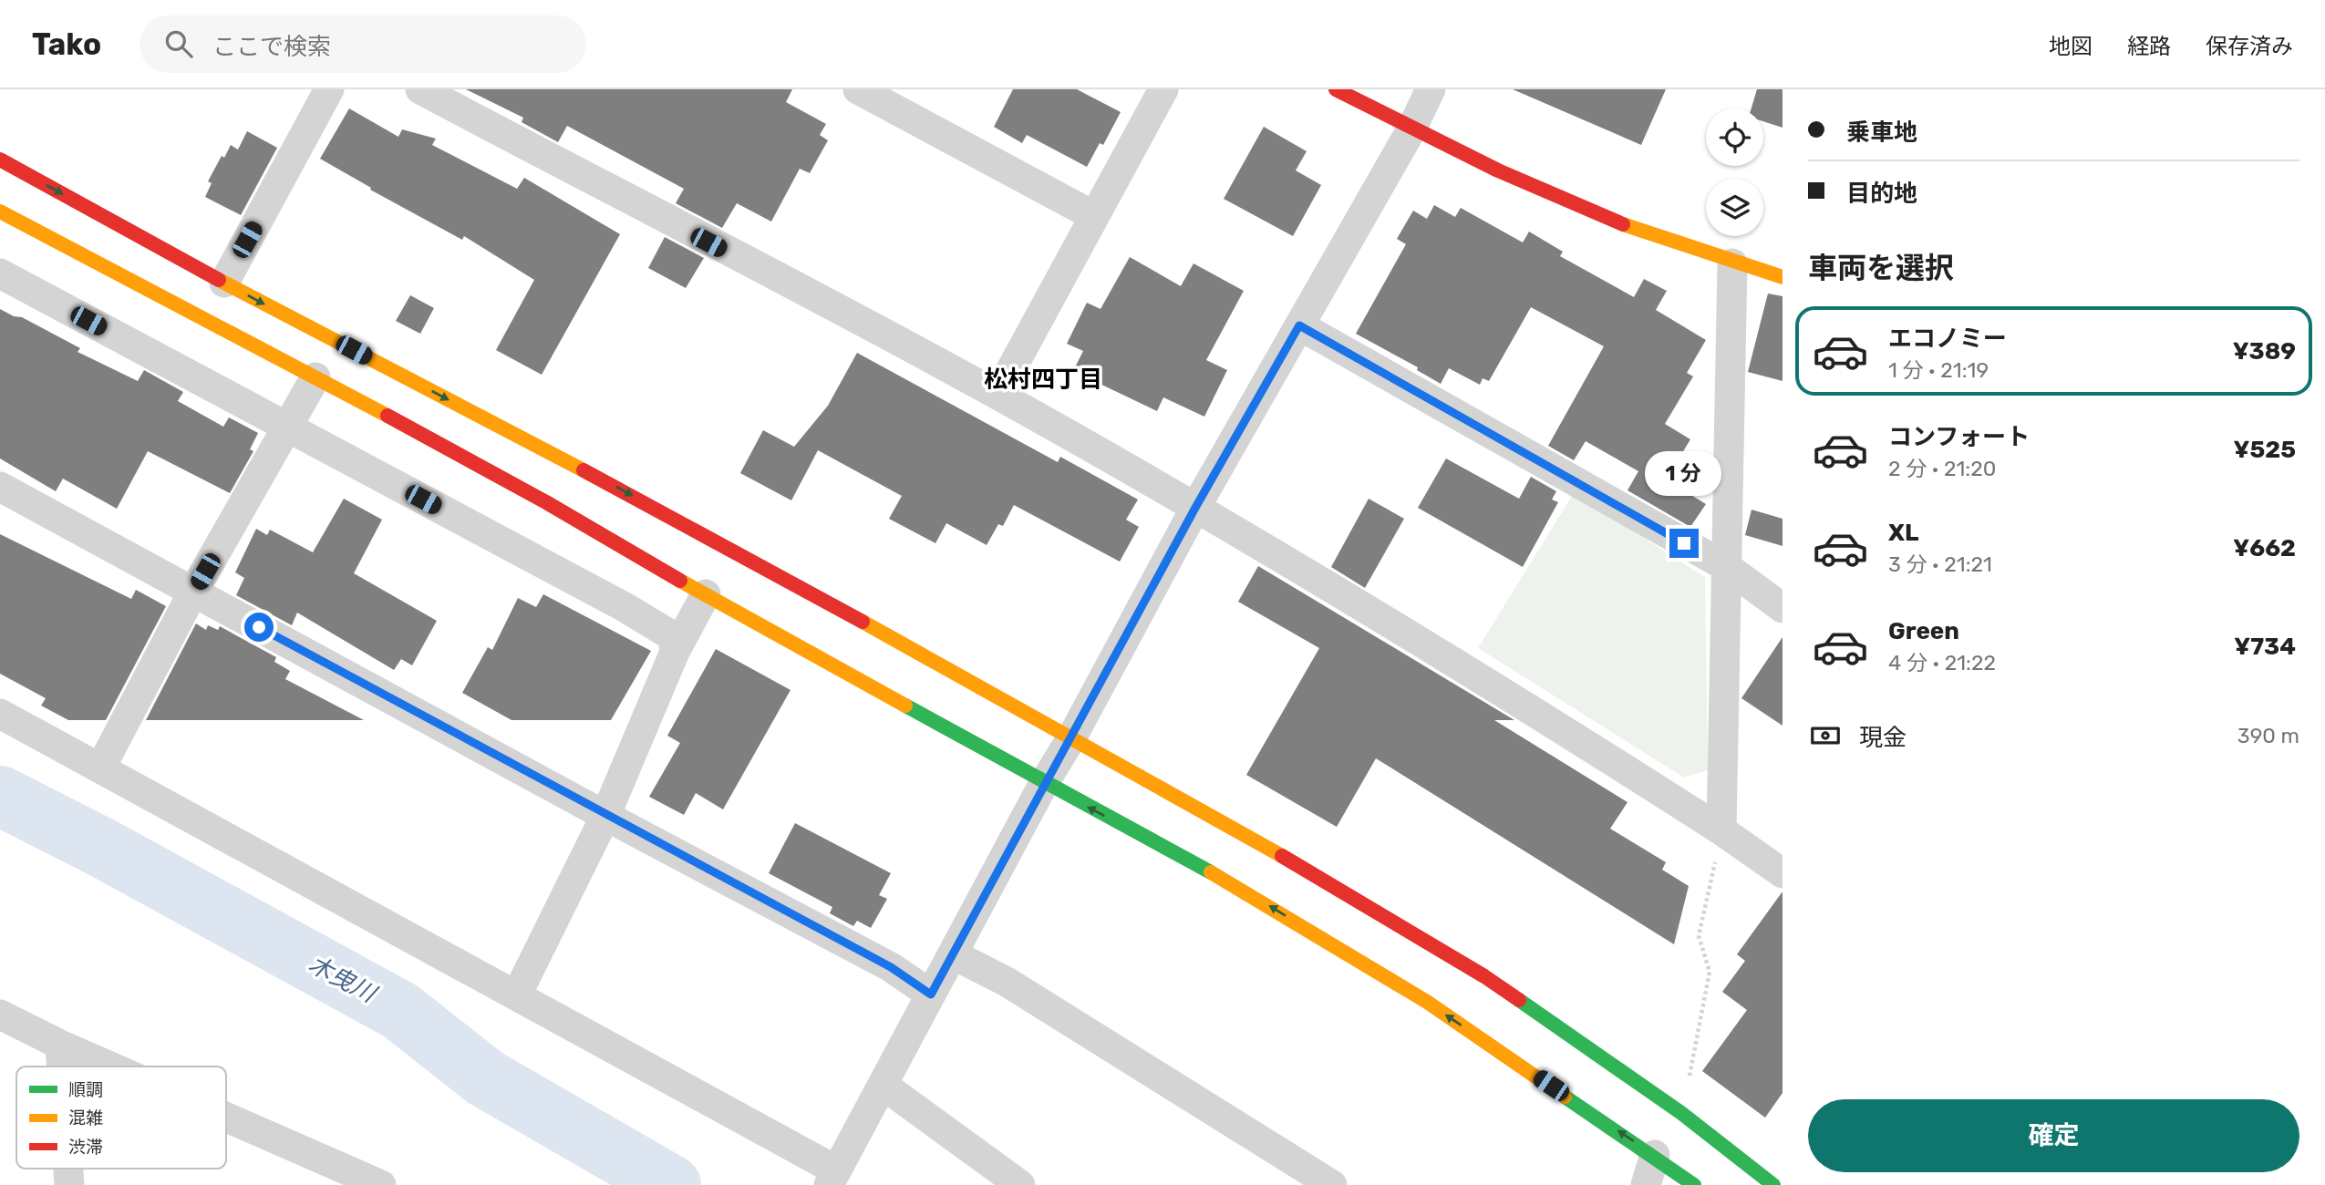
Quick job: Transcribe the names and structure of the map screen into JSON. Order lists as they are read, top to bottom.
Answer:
{
  "districts": ["松村四丁目"],
  "water": ["木曳川"],
  "legend": ["順調", "混雑", "渋滞"],
  "page": {
    "header": "Tako",
    "search": "ここで検索",
    "nav": ["地図", "経路", "保存済み"],
    "banner": ["乗車地", "目的地"],
    "heading": "車両を選択",
    "list": [
      {
        "name": "エコノミー",
        "note": "1 分 · 21:19",
        "value": "¥389"
      },
      {
        "name": "コンフォート",
        "note": "2 分 · 21:20",
        "value": "¥525"
      },
      {
        "name": "XL",
        "note": "3 分 · 21:21",
        "value": "¥662"
      },
      {
        "name": "Green",
        "note": "4 分 · 21:22",
        "value": "¥734"
      }
    ],
    "bubble": "1 分",
    "pay": ["現金", "390 m"],
    "buttons": "確定"
  }
}
